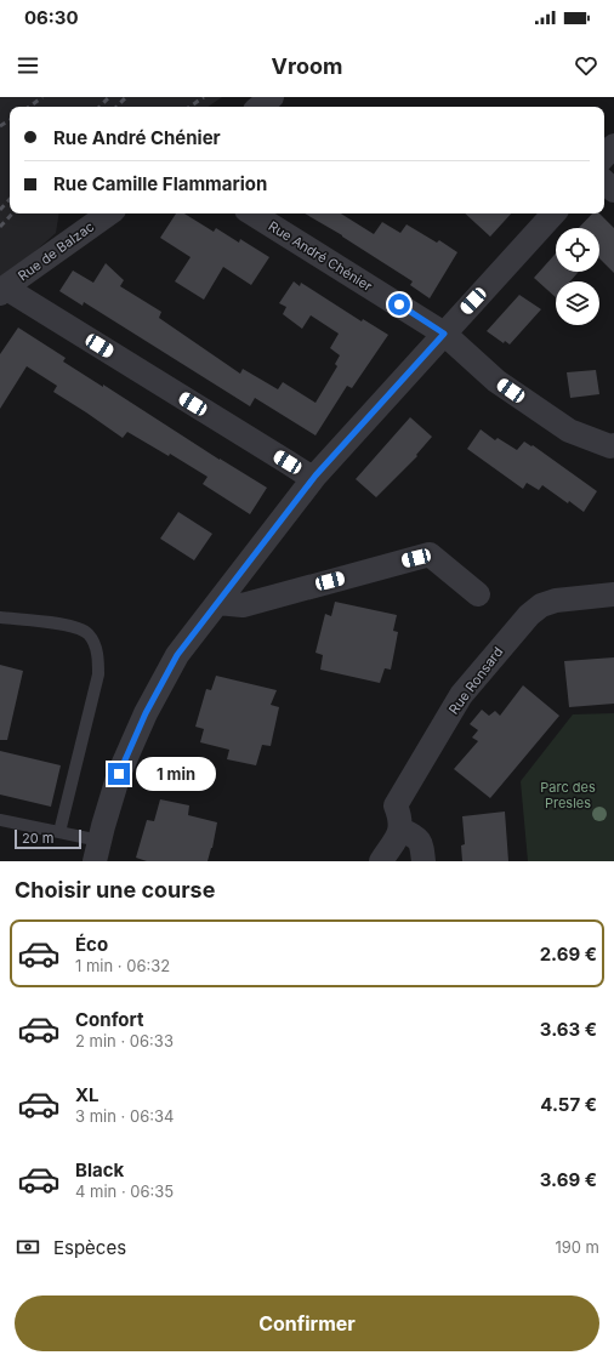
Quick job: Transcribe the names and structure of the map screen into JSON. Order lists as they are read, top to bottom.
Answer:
{
  "streets": {
    "street": ["Rue de Balzac", "Rue André Chénier", "Rue Ronsard"]
  },
  "parks": ["Parc des Presles"],
  "scale_bar": "20 m",
  "page": {
    "status": "06:30",
    "header": "Vroom",
    "banner": ["Rue André Chénier", "Rue Camille Flammarion"],
    "bubble": "1 min",
    "scale": "20 m",
    "heading": "Choisir une course",
    "list": [
      {
        "name": "Éco",
        "note": "1 min · 06:32",
        "value": "2.69 €"
      },
      {
        "name": "Confort",
        "note": "2 min · 06:33",
        "value": "3.63 €"
      },
      {
        "name": "XL",
        "note": "3 min · 06:34",
        "value": "4.57 €"
      },
      {
        "name": "Black",
        "note": "4 min · 06:35",
        "value": "3.69 €"
      }
    ],
    "pay": ["Espèces", "190 m"],
    "buttons": "Confirmer"
  }
}
